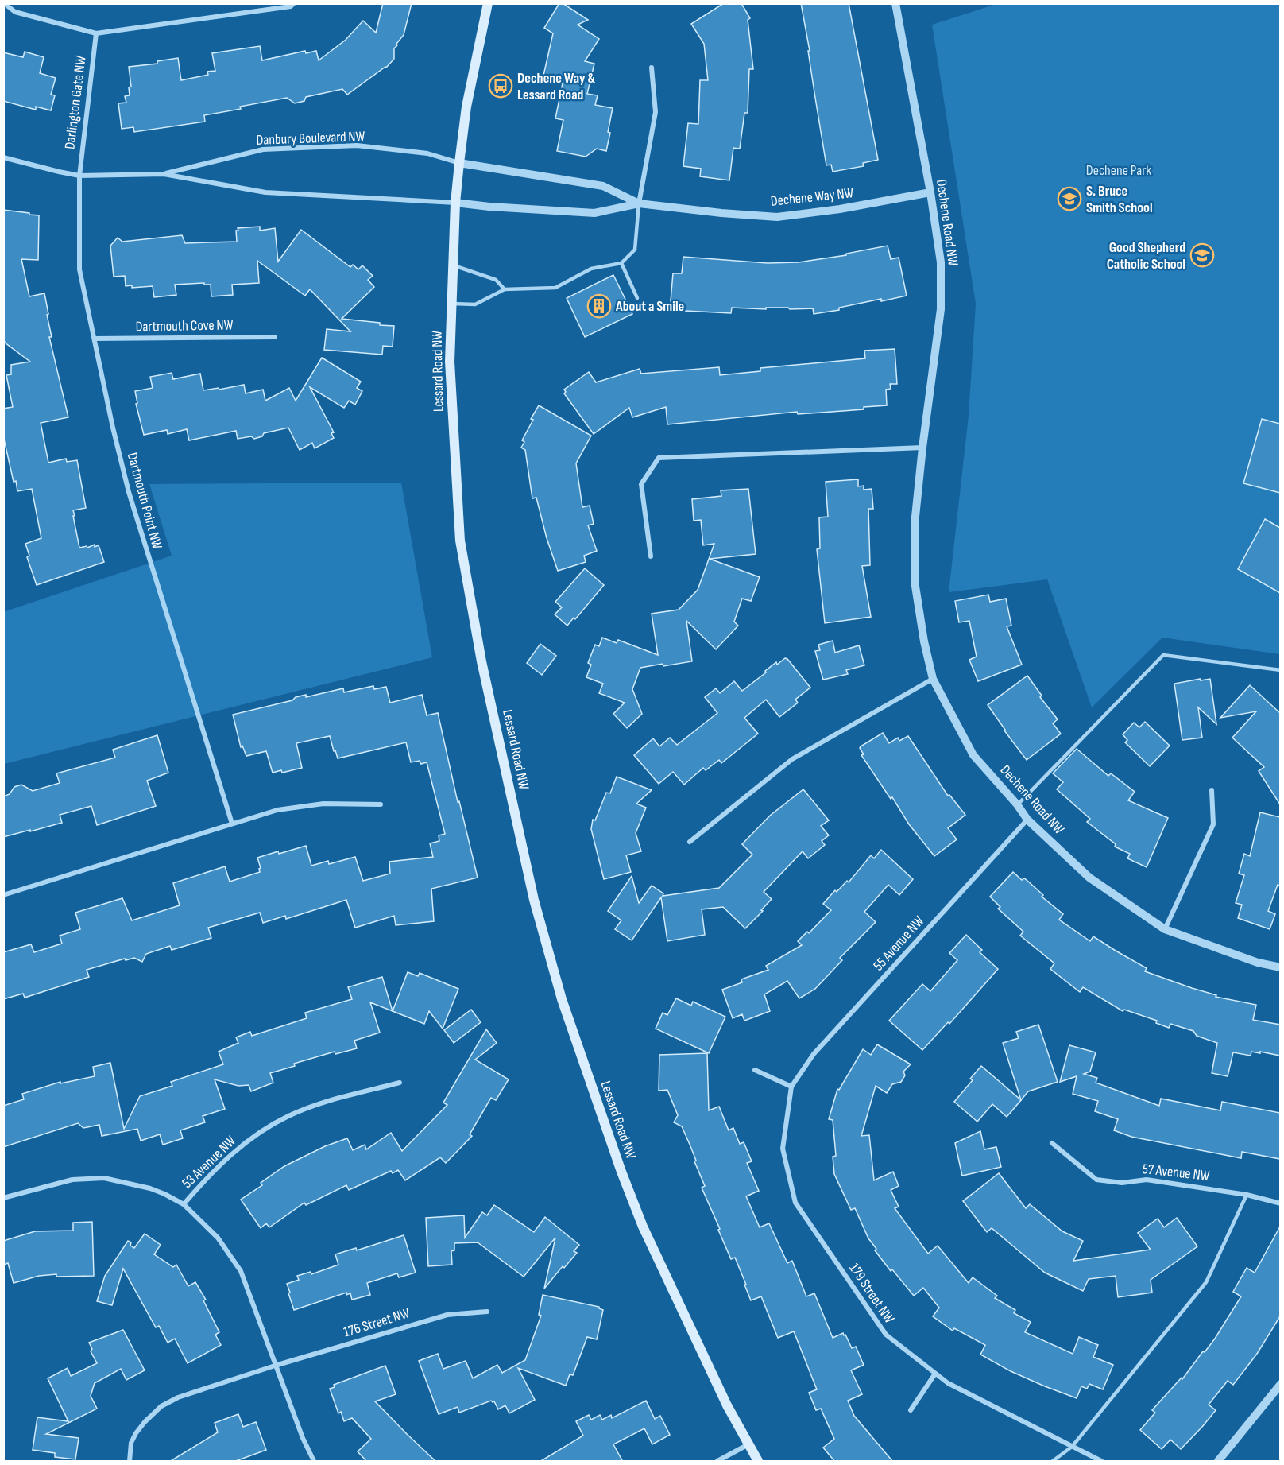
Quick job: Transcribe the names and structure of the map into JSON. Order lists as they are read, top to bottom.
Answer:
{
  "streets": {
    "main road": ["Lessard Road NW"],
    "street": [
      "Darlington Gate NW",
      "Danbury Boulevard NW",
      "Dechene Way NW",
      "Dechene Road NW",
      "Dartmouth Cove NW",
      "Dartmouth Point NW",
      "55 Avenue NW",
      "53 Avenue NW",
      "57 Avenue NW",
      "179 Street NW",
      "176 Street NW"
    ]
  },
  "crossings": [
    ["Darlington Gate NW", "Danbury Boulevard NW"],
    ["Darlington Gate NW", "Dartmouth Point NW"],
    ["Danbury Boulevard NW", "Dechene Way NW"],
    ["Danbury Boulevard NW", "Lessard Road NW"],
    ["Danbury Boulevard NW", "Dartmouth Point NW"],
    ["Dechene Way NW", "Dechene Road NW"],
    ["Dechene Way NW", "Lessard Road NW"],
    ["Dechene Road NW", "55 Avenue NW"],
    ["Dartmouth Cove NW", "Dartmouth Point NW"],
    ["55 Avenue NW", "179 Street NW"]
  ],
  "parks": ["Dechene Park"],
  "places": {
    "bus stop": ["Dechene Way & Lessard Road"],
    "school or university": ["S. Bruce Smith School", "Good Shepherd Catholic School"],
    "building": ["About a Smile"]
  }
}
